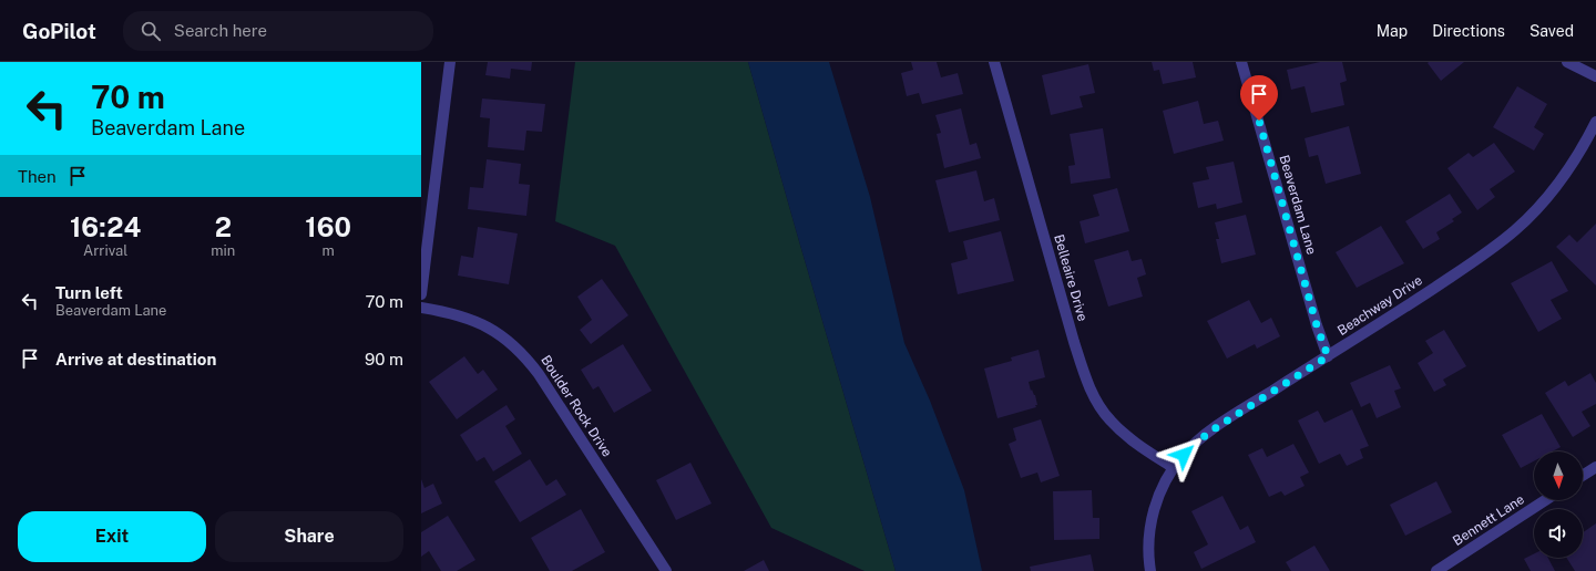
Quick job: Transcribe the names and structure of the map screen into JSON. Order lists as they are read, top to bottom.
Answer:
{
  "streets": {
    "street": [
      "Beaverdam Lane",
      "Belleaire Drive",
      "Beachway Drive",
      "Boulder Rock Drive",
      "Bennett Lane"
    ]
  },
  "crossings": [
    ["Beaverdam Lane", "Beachway Drive"],
    ["Belleaire Drive", "Beachway Drive"]
  ],
  "north": "bottom",
  "page": {
    "header": "GoPilot",
    "search": "Search here",
    "nav": ["Map", "Directions", "Saved"],
    "turn": ["70 m", "Beaverdam Lane"],
    "then": "Then",
    "eta": [
      "16:24",
      "Arrival",
      "2",
      "min",
      "160",
      "m"
    ],
    "list": [
      {
        "name": "Turn left",
        "note": "Beaverdam Lane",
        "value": "70 m"
      },
      {
        "name": "Arrive at destination",
        "value": "90 m"
      }
    ],
    "buttons": ["Exit", "Share"]
  }
}
